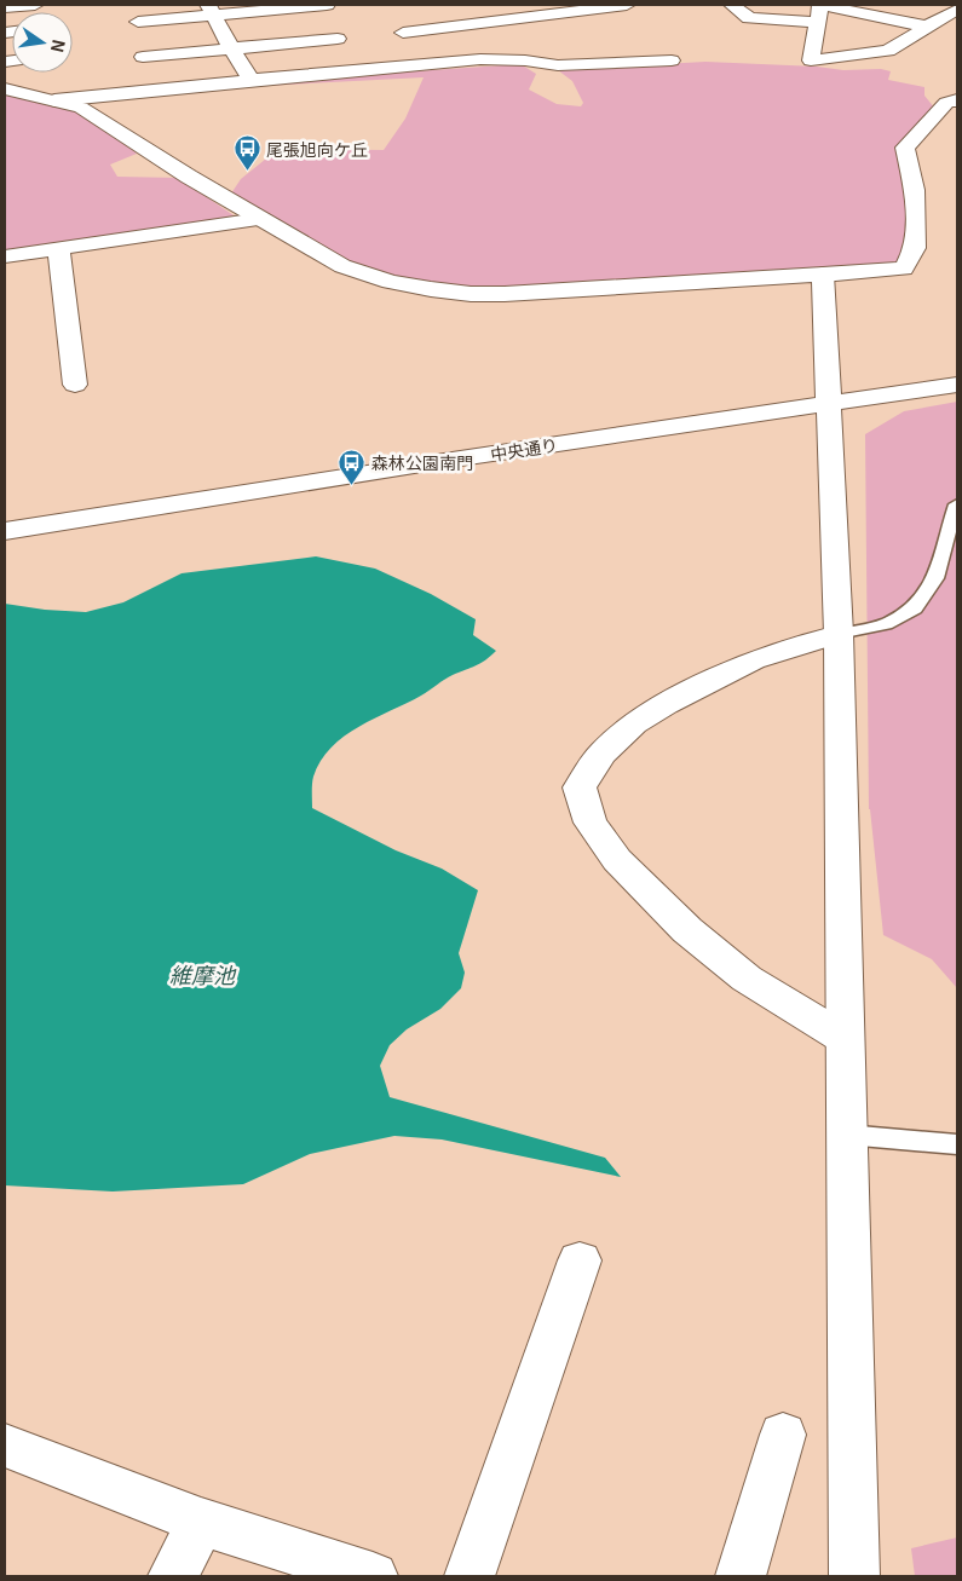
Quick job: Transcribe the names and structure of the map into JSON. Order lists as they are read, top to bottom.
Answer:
{
  "streets": {
    "street": ["中央通り"]
  },
  "water": ["維摩池"],
  "places": {
    "bus stop": ["尾張旭向ケ丘", "森林公園南門"]
  },
  "north": "right"
}
